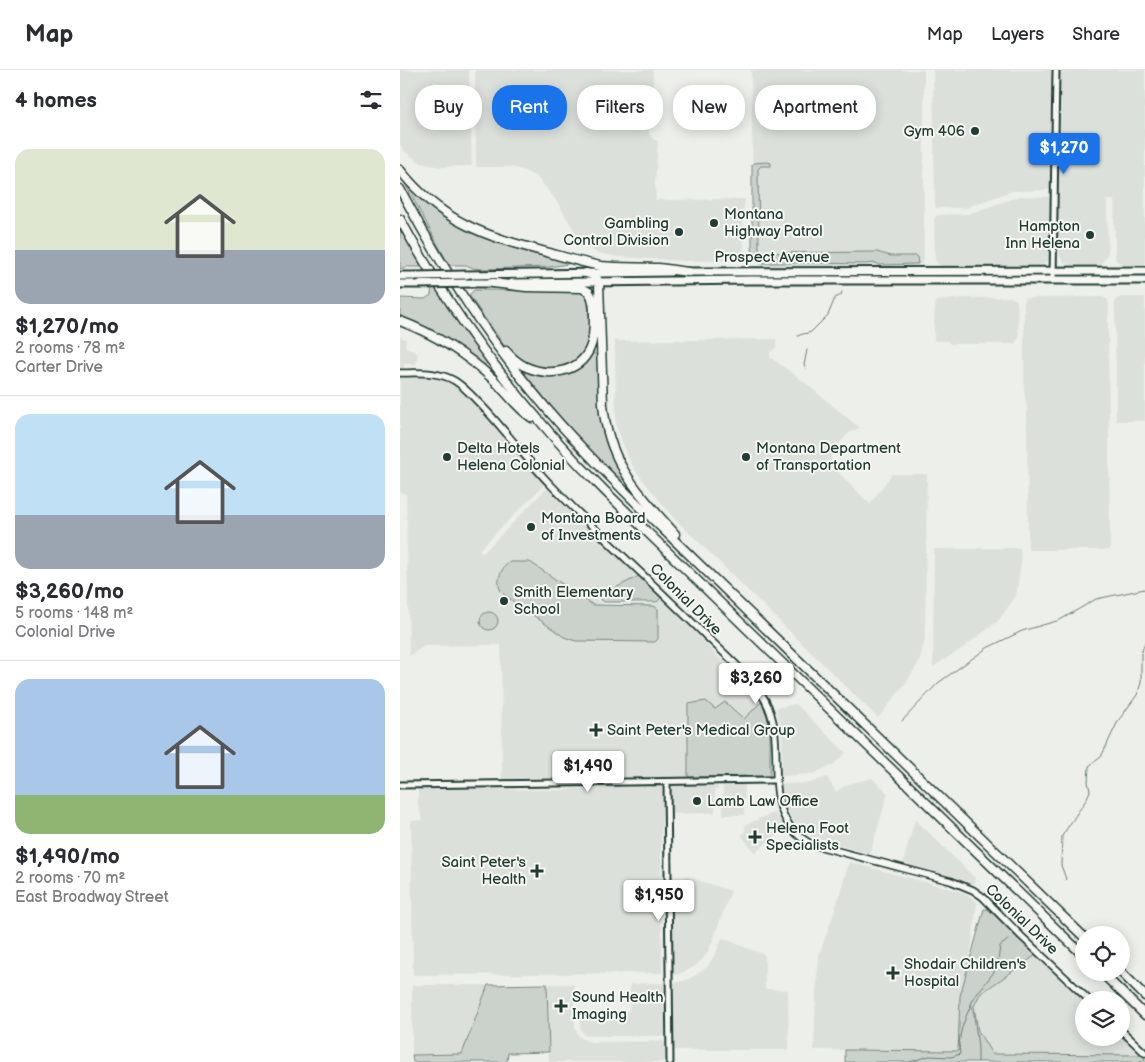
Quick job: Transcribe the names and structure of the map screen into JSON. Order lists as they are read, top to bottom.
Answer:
{
  "streets": {
    "highway": ["Prospect Avenue"],
    "main road": ["Colonial Drive"]
  },
  "places": {
    "other": [
      "Gym 406",
      "Montana Highway Patrol",
      "Gambling Control Division",
      "Hampton Inn Helena",
      "Delta Hotels Helena Colonial",
      "Montana Department of Transportation",
      "Montana Board of Investments",
      "Smith Elementary School",
      "Lamb Law Office"
    ],
    "health": [
      "Saint Peter's Medical Group",
      "Helena Foot Specialists",
      "Saint Peter's Health",
      "Shodair Children's Hospital",
      "Sound Health Imaging"
    ]
  },
  "page": {
    "header": "Map",
    "nav": ["Map", "Layers", "Share"],
    "heading": "4 homes",
    "chip": [
      "Buy",
      "Rent",
      "Filters",
      "New",
      "Apartment"
    ],
    "list": [
      {
        "name": "$1,270/mo",
        "note": "2 rooms · 78 m² · Carter Drive"
      },
      {
        "name": "$3,260/mo",
        "note": "5 rooms · 148 m² · Colonial Drive"
      },
      {
        "name": "$1,490/mo",
        "note": "2 rooms · 70 m² · East Broadway Street"
      }
    ],
    "price": [
      "$1,270",
      "$3,260",
      "$1,490",
      "$1,950"
    ]
  }
}
